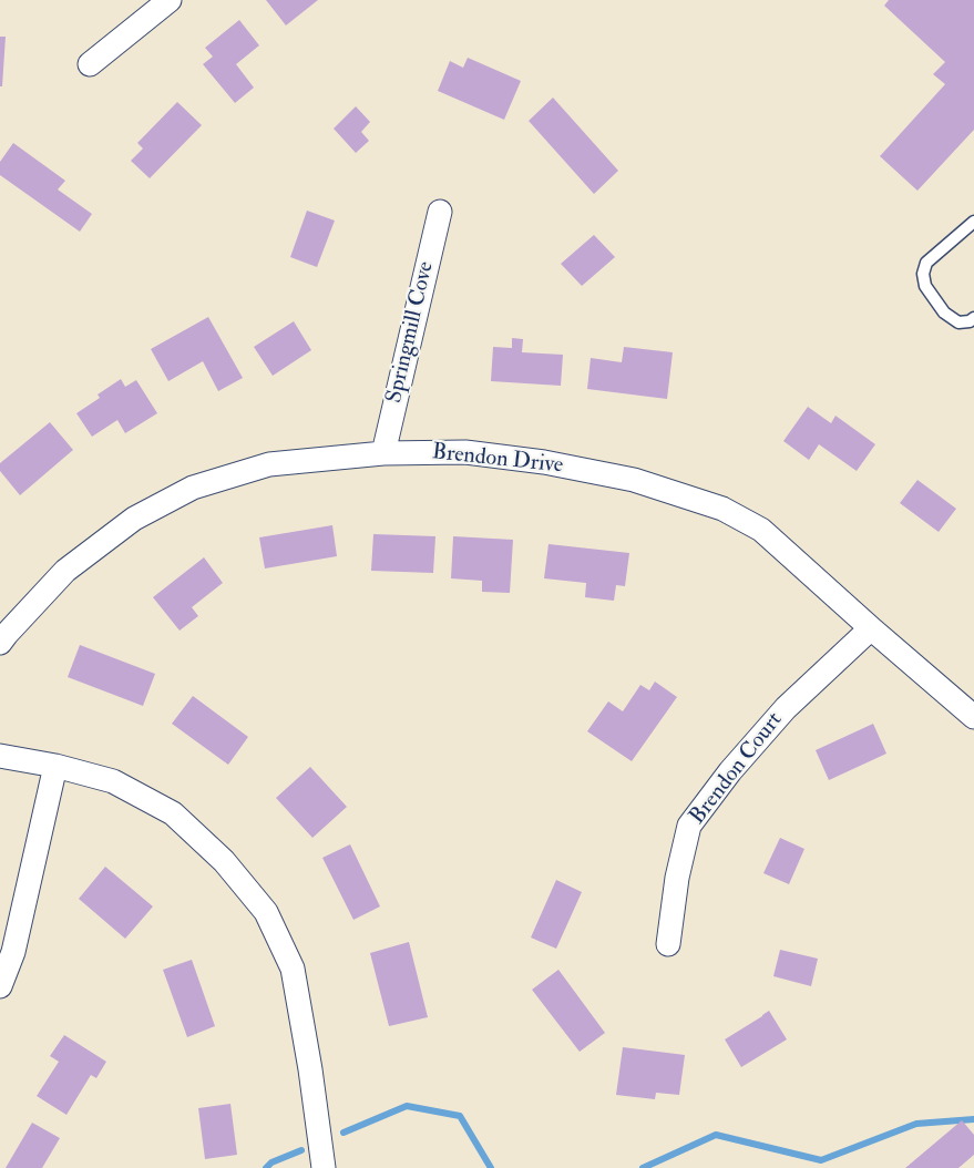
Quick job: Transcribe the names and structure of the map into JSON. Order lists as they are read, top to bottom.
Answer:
{
  "streets": {
    "street": ["Springmill Cove", "Brendon Drive", "Brendon Court"]
  },
  "crossings": [
    ["Springmill Cove", "Brendon Drive"],
    ["Brendon Drive", "Brendon Court"]
  ]
}
